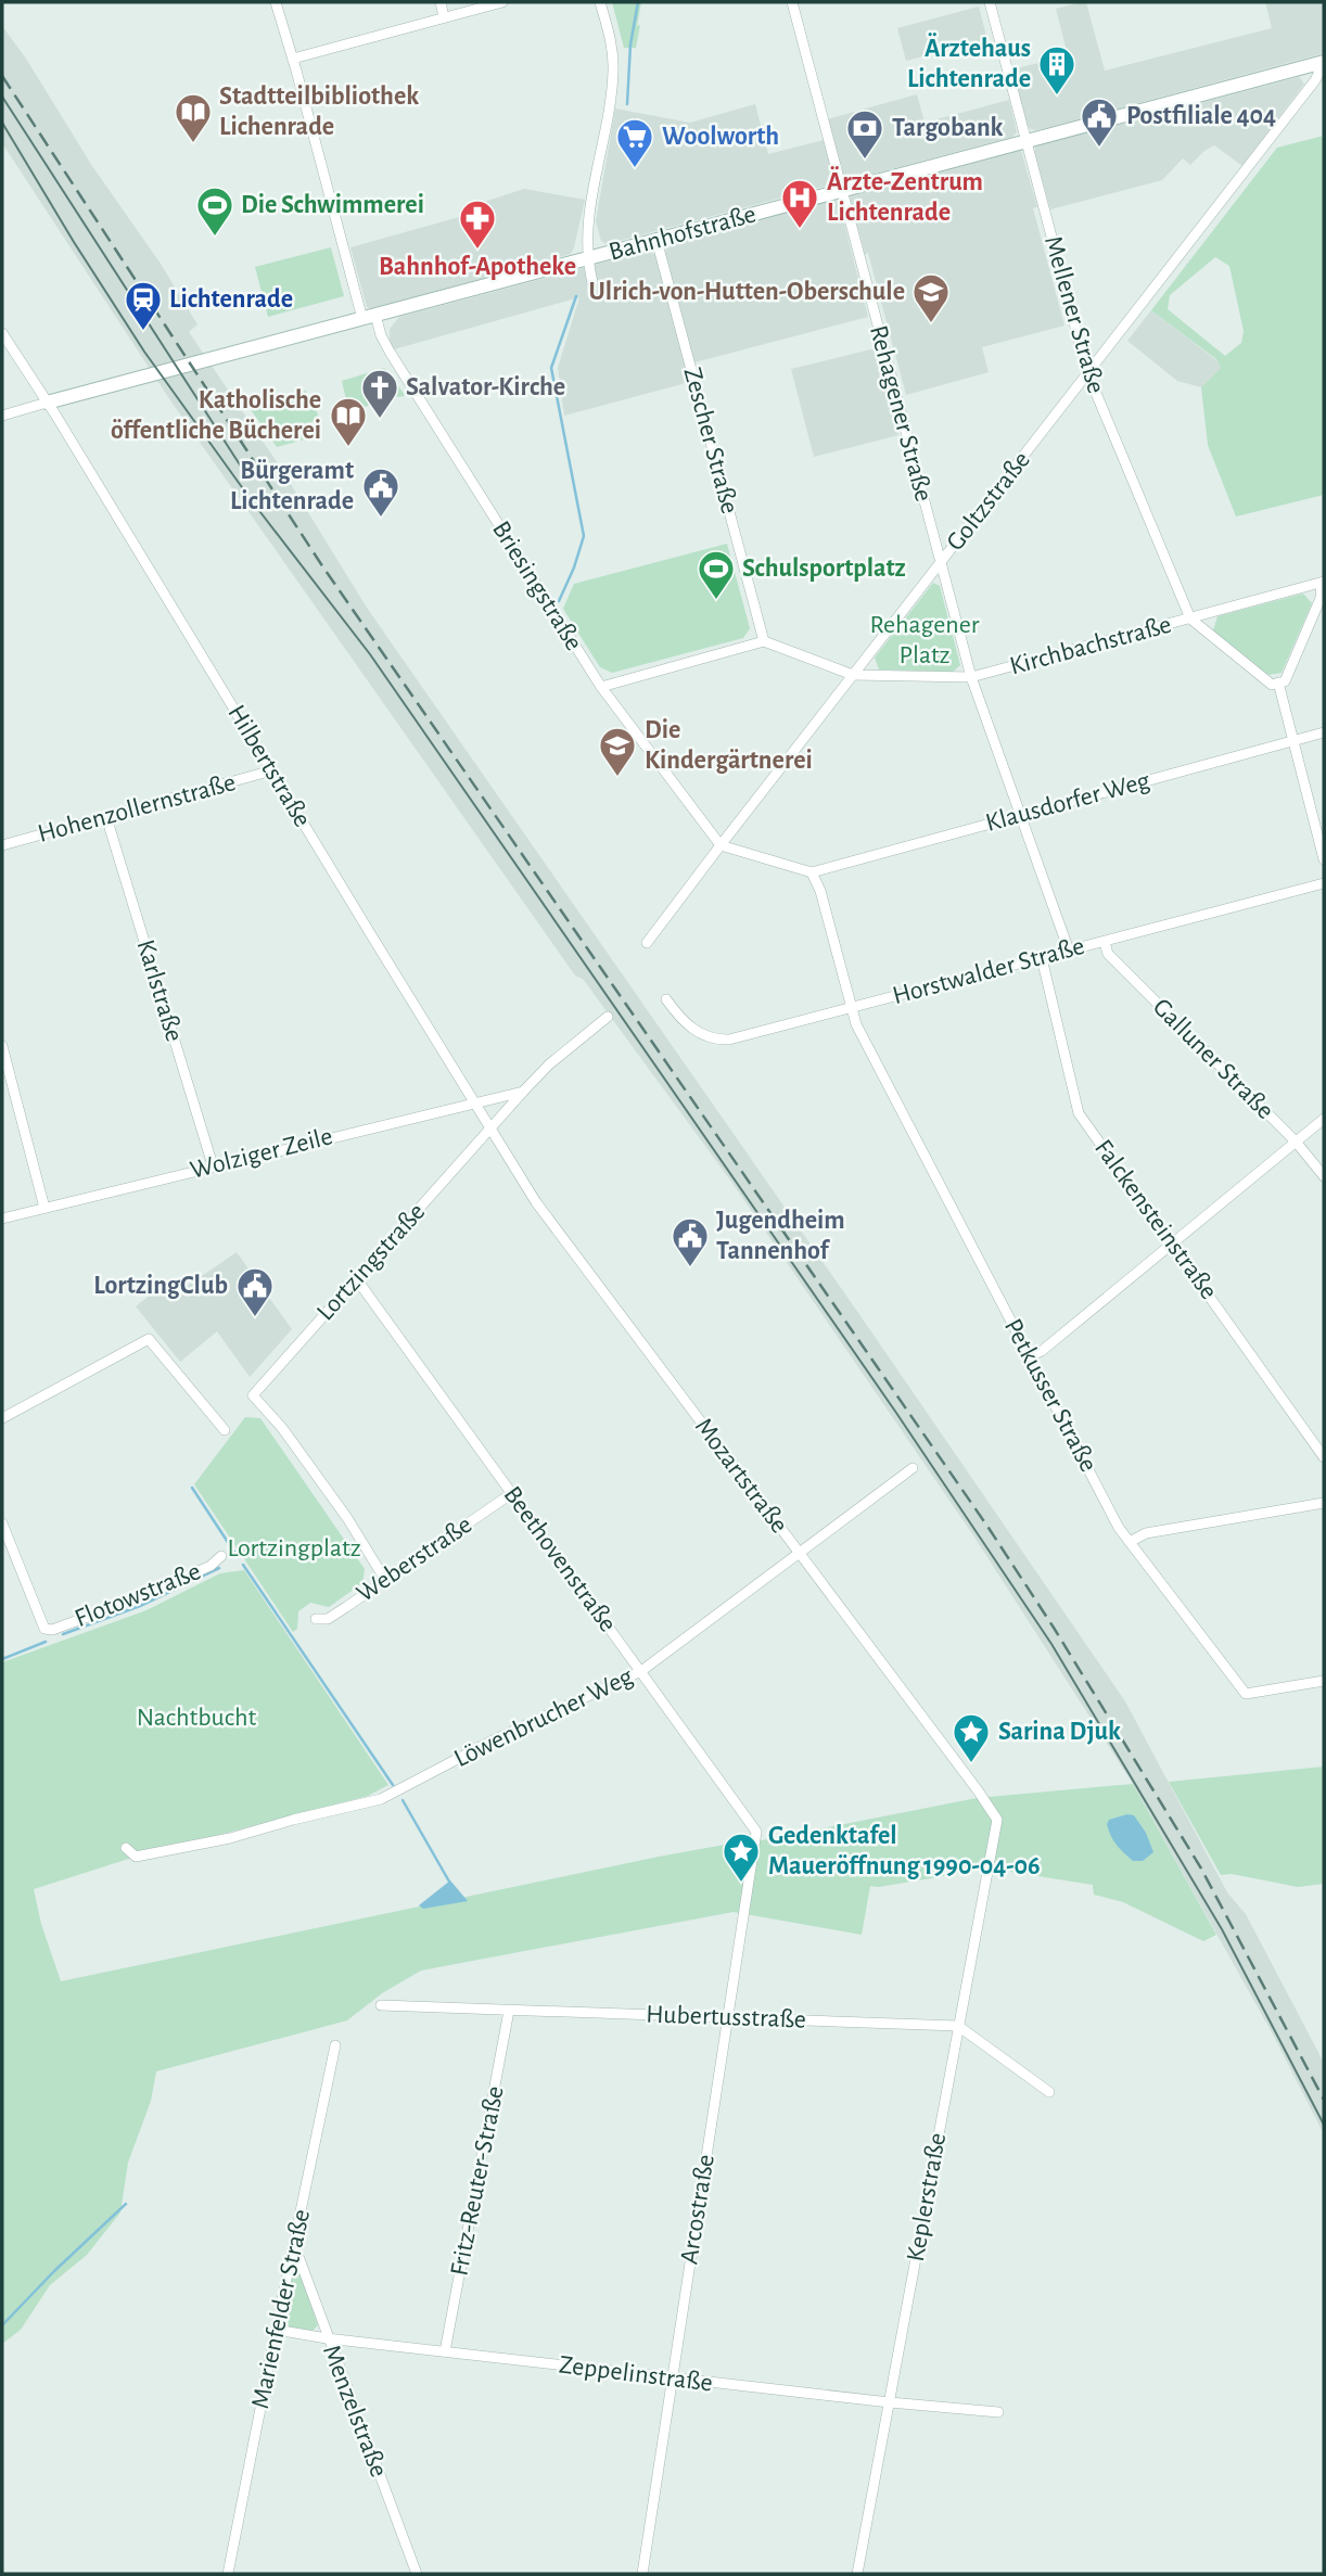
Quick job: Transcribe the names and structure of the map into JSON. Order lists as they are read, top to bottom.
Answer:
{
  "streets": {
    "street": [
      "Bahnhofstraße",
      "Mellener Straße",
      "Rehagener Straße",
      "Zescher Straße",
      "Goltzstraße",
      "Briesingstraße",
      "Kirchbachstraße",
      "Hilbertstraße",
      "Klausdorfer Weg",
      "Hohenzollernstraße",
      "Horstwalder Straße",
      "Karlstraße",
      "Galluner Straße",
      "Wolziger Zeile",
      "Falckensteinstraße",
      "Lortzingstraße",
      "Petkusser Straße",
      "Mozartstraße",
      "Weberstraße",
      "Beethovenstraße",
      "Flotowstraße",
      "Löwenbrucher Weg",
      "Hubertusstraße",
      "Fritz-Reuter-Straße",
      "Keplerstraße",
      "Arcostraße",
      "Marienfelder Straße",
      "Zeppelinstraße",
      "Menzelstraße"
    ]
  },
  "crossings": [
    ["Bahnhofstraße", "Mellener Straße"],
    ["Bahnhofstraße", "Rehagener Straße"],
    ["Bahnhofstraße", "Zescher Straße"],
    ["Bahnhofstraße", "Goltzstraße"],
    ["Bahnhofstraße", "Briesingstraße"],
    ["Bahnhofstraße", "Hilbertstraße"],
    ["Mellener Straße", "Goltzstraße"],
    ["Mellener Straße", "Kirchbachstraße"],
    ["Rehagener Straße", "Goltzstraße"],
    ["Rehagener Straße", "Kirchbachstraße"],
    ["Rehagener Straße", "Klausdorfer Weg"],
    ["Rehagener Straße", "Horstwalder Straße"],
    ["Zescher Straße", "Kirchbachstraße"],
    ["Goltzstraße", "Briesingstraße"],
    ["Goltzstraße", "Kirchbachstraße"],
    ["Hilbertstraße", "Hohenzollernstraße"],
    ["Hilbertstraße", "Wolziger Zeile"],
    ["Hilbertstraße", "Lortzingstraße"],
    ["Hilbertstraße", "Mozartstraße"],
    ["Klausdorfer Weg", "Petkusser Straße"],
    ["Hohenzollernstraße", "Karlstraße"],
    ["Horstwalder Straße", "Galluner Straße"],
    ["Horstwalder Straße", "Falckensteinstraße"],
    ["Horstwalder Straße", "Petkusser Straße"],
    ["Karlstraße", "Wolziger Zeile"],
    ["Lortzingstraße", "Mozartstraße"],
    ["Lortzingstraße", "Weberstraße"],
    ["Lortzingstraße", "Beethovenstraße"],
    ["Mozartstraße", "Löwenbrucher Weg"],
    ["Mozartstraße", "Keplerstraße"],
    ["Weberstraße", "Beethovenstraße"],
    ["Beethovenstraße", "Löwenbrucher Weg"],
    ["Beethovenstraße", "Arcostraße"],
    ["Hubertusstraße", "Fritz-Reuter-Straße"],
    ["Hubertusstraße", "Keplerstraße"],
    ["Hubertusstraße", "Arcostraße"],
    ["Fritz-Reuter-Straße", "Zeppelinstraße"],
    ["Keplerstraße", "Zeppelinstraße"],
    ["Arcostraße", "Zeppelinstraße"],
    ["Marienfelder Straße", "Zeppelinstraße"],
    ["Marienfelder Straße", "Menzelstraße"],
    ["Zeppelinstraße", "Menzelstraße"]
  ],
  "parks": ["Rehagener Platz", "Lortzingplatz", "Nachtbucht"],
  "places": {
    "building": ["Ärztehaus Lichtenrade"],
    "library": ["Stadtteilbibliothek Lichenrade", "Katholische öffentliche Bücherei"],
    "public building": [
      "Postfiliale 404",
      "Bürgeramt Lichtenrade",
      "Jugendheim Tannenhof",
      "LortzingClub"
    ],
    "bank": ["Targobank"],
    "supermarket": ["Woolworth"],
    "hospital": ["Ärzte-Zentrum Lichtenrade"],
    "sports": ["Die Schwimmerei", "Schulsportplatz"],
    "pharmacy": ["Bahnhof-Apotheke"],
    "school or university": ["Ulrich-von-Hutten-Oberschule", "Die Kindergärtnerei"],
    "station": ["Lichtenrade"],
    "church": ["Salvator-Kirche"],
    "place": ["Sarina Djuk", "Gedenktafel Maueröffnung 1990-04-06"]
  }
}
